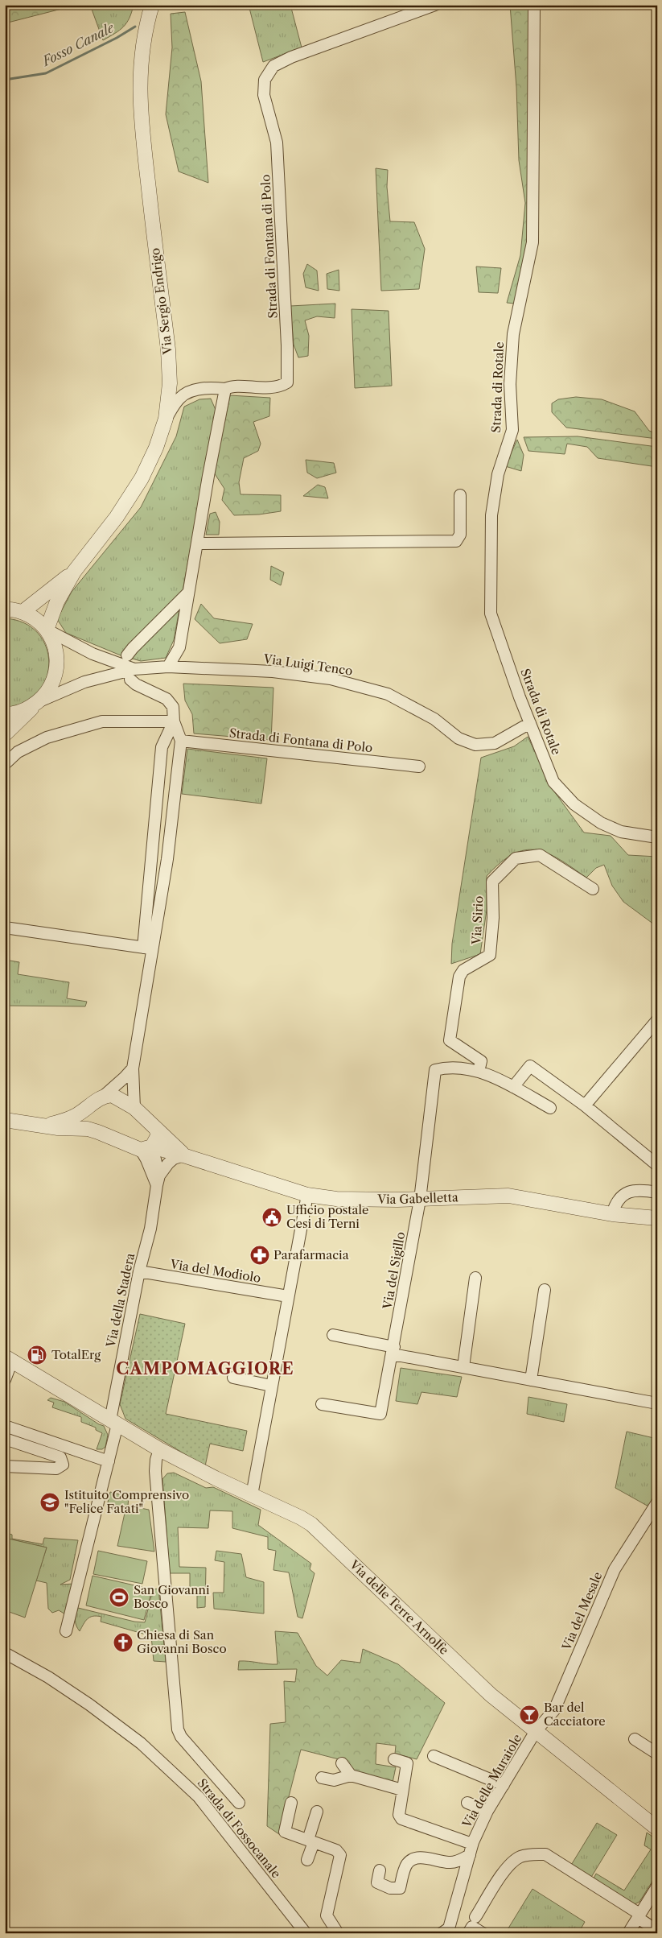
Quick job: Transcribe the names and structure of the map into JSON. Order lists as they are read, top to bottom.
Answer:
{
  "streets": {
    "street": [
      "Strada di Fontana di Polo",
      "Via Sergio Endrigo",
      "Strada di Rotale",
      "Via Luigi Tenco",
      "Via Sirio",
      "Via Gabelletta",
      "Via del Sigillo",
      "Via del Modiolo",
      "Via della Stadera",
      "Via delle Terre Arnolfe",
      "Via del Mesale",
      "Via delle Muraiole",
      "Strada di Fossocanale"
    ]
  },
  "crossings": [
    ["Via Sergio Endrigo", "Via Luigi Tenco"],
    ["Strada di Rotale", "Via Luigi Tenco"],
    ["Via Gabelletta", "Via del Sigillo"],
    ["Via del Modiolo", "Via della Stadera"],
    ["Via della Stadera", "Via delle Terre Arnolfe"],
    ["Via delle Terre Arnolfe", "Via del Mesale"],
    ["Via delle Terre Arnolfe", "Via delle Muraiole"],
    ["Via del Mesale", "Via delle Muraiole"]
  ],
  "districts": ["CAMPOMAGGIORE"],
  "water": ["Fosso Canale"],
  "places": {
    "public building": ["Ufficio postale Cesi di Terni"],
    "pharmacy": ["Parafarmacia"],
    "fuel station": ["TotalErg"],
    "school or university": ["Istituito Comprensivo \"Felice Fatati\""],
    "sports": ["San Giovanni Bosco"],
    "church": ["Chiesa di San Giovanni Bosco"],
    "bar": ["Bar del Cacciatore"]
  }
}
